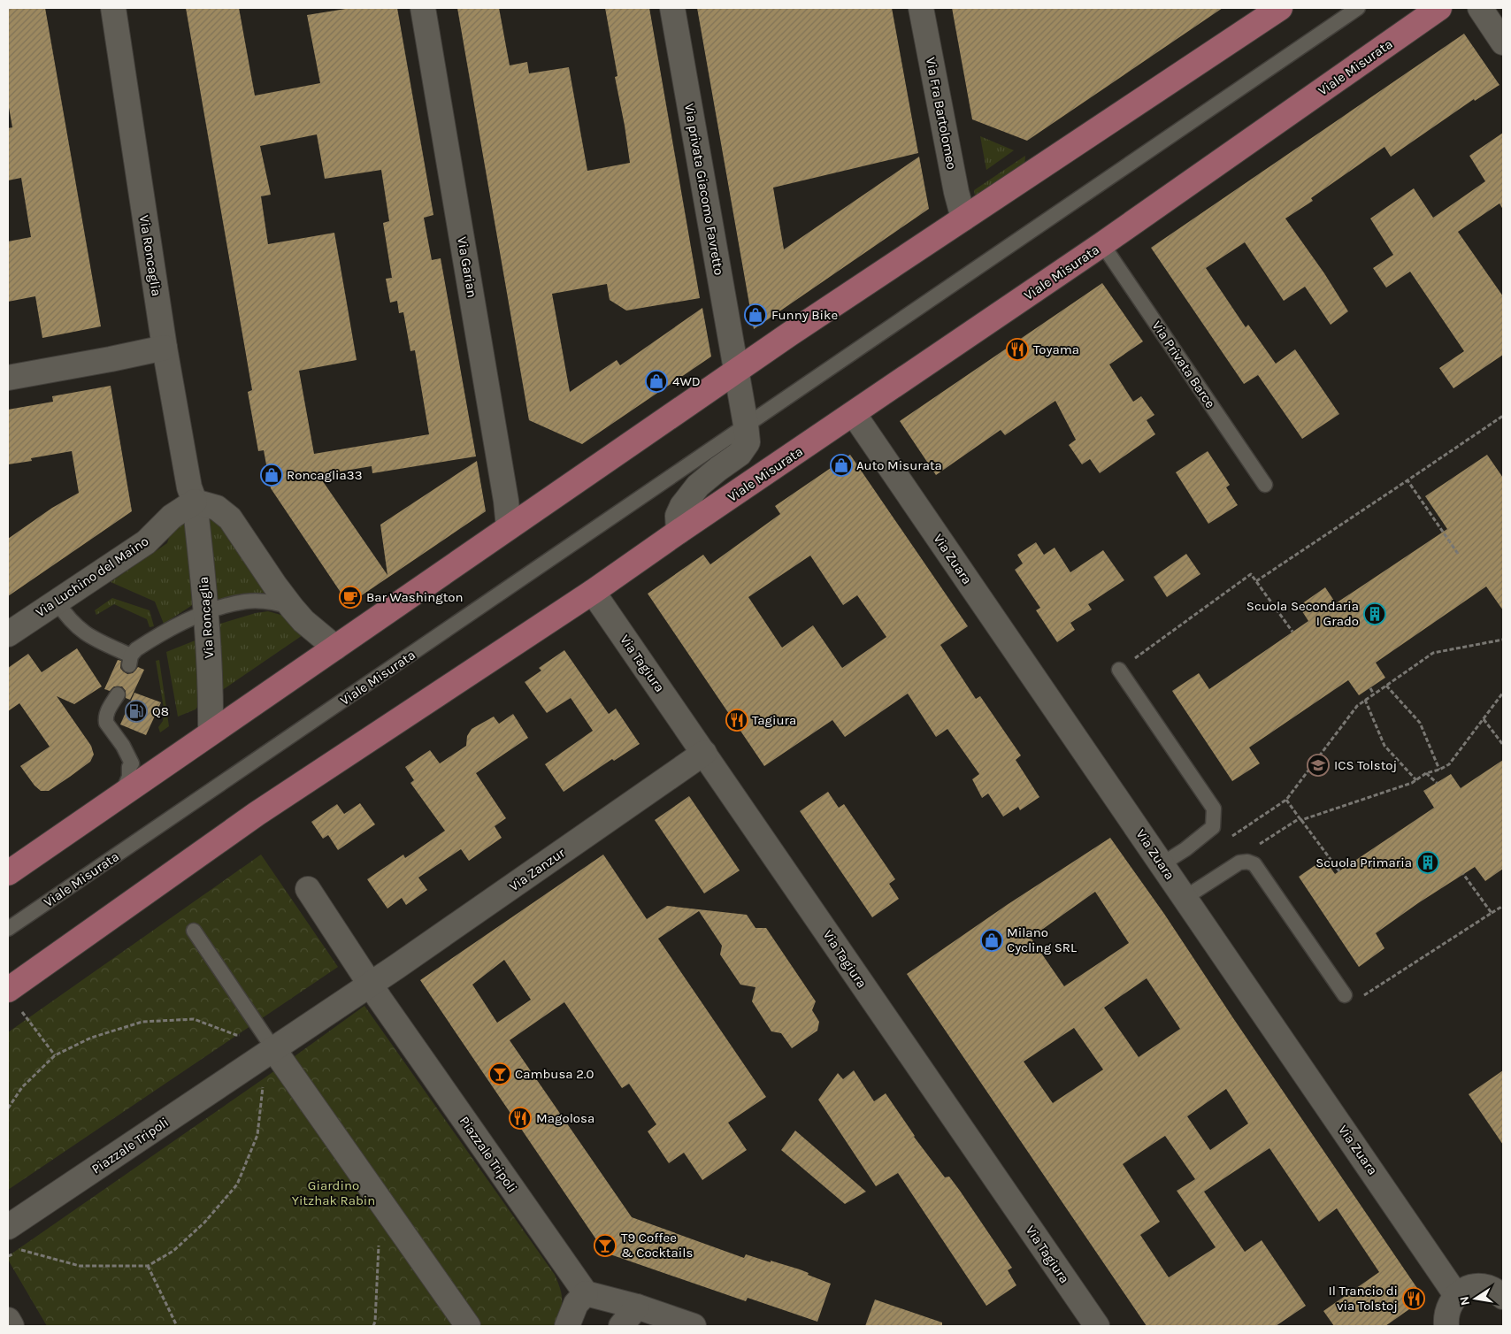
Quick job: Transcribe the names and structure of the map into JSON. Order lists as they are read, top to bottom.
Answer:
{
  "streets": {
    "main road": ["Viale Misurata"],
    "street": [
      "Via Fra Bartolomeo",
      "Via privata Giacomo Favretto",
      "Via Roncaglia",
      "Via Garian",
      "Via Zuara",
      "Via Luchino del Maino",
      "Via Tagiura",
      "Via Zanzur",
      "Piazzale Tripoli"
    ],
    "lane": ["Via Privata Barce"]
  },
  "crossings": [
    ["Viale Misurata", "Via Privata Barce"],
    ["Viale Misurata", "Via Zuara"],
    ["Viale Misurata", "Via Tagiura"],
    ["Via Roncaglia", "Via Luchino del Maino"],
    ["Via Tagiura", "Via Zanzur"],
    ["Via Zanzur", "Piazzale Tripoli"]
  ],
  "parks": ["Giardino Yitzhak Rabin"],
  "places": {
    "shop": [
      "Funny Bike",
      "4WD",
      "Auto Misurata",
      "Roncaglia33",
      "Milano Cycling SRL"
    ],
    "restaurant": [
      "Toyama",
      "Tagiura",
      "Magolosa",
      "Il Trancio di via Tolstoj"
    ],
    "cafe": ["Bar Washington"],
    "building": ["Scuola Secondaria I Grado", "Scuola Primaria"],
    "fuel station": ["Q8"],
    "school or university": ["ICS Tolstoj"],
    "bar": ["Cambusa 2.0", "T9 Coffee & Cocktails"]
  },
  "north": "left"
}
